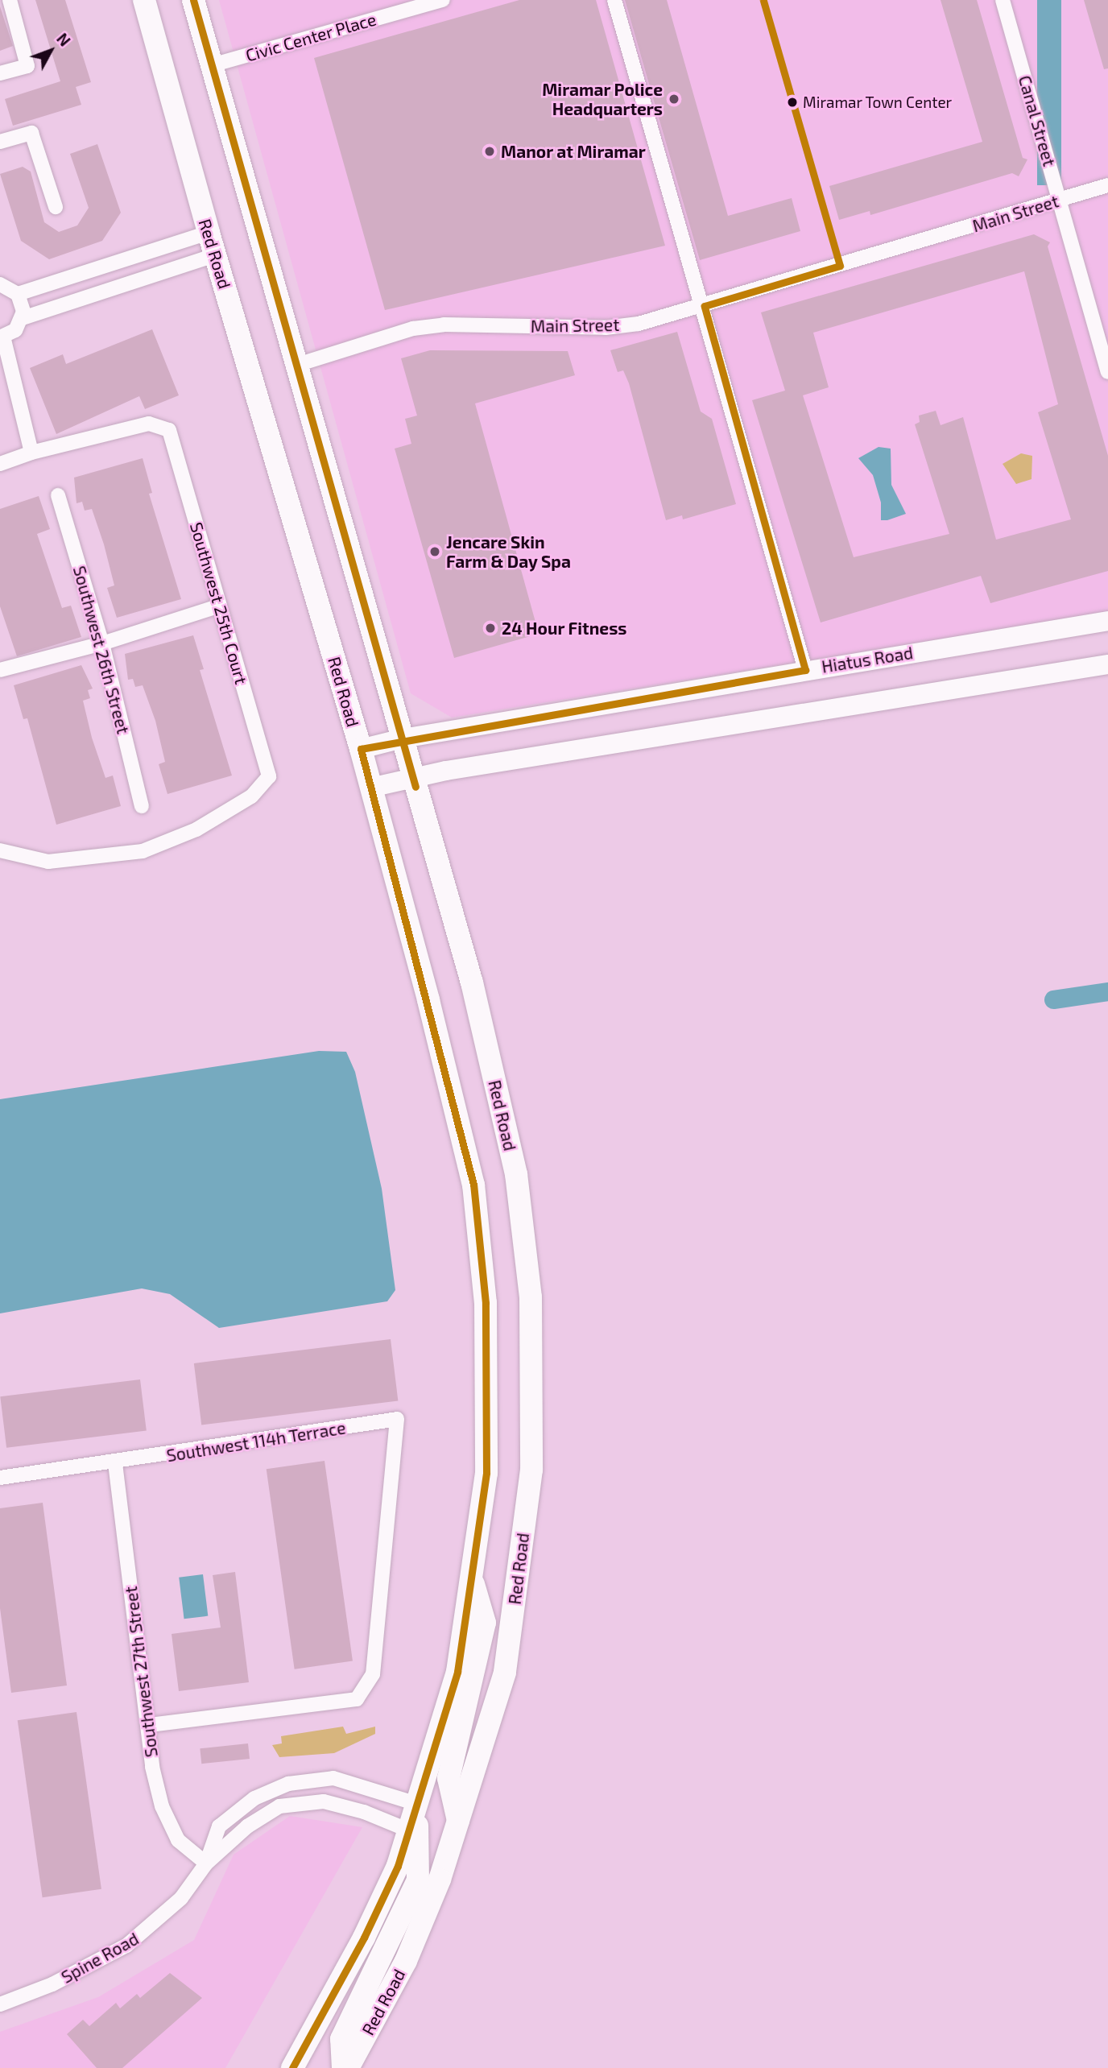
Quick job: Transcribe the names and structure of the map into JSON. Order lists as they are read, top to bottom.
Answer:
{
  "streets": {
    "highway": ["Red Road"],
    "main road": ["Hiatus Road"],
    "street": [
      "Civic Center Place",
      "Canal Street",
      "Main Street",
      "Southwest 25th Court",
      "Southwest 26th Street",
      "Southwest 114h Terrace",
      "Southwest 27th Street",
      "Spine Road"
    ]
  },
  "crossings": [
    ["Civic Center Place", "Red Road"],
    ["Canal Street", "Main Street"],
    ["Main Street", "Red Road"],
    ["Red Road", "Hiatus Road"],
    ["Red Road", "Spine Road"],
    ["Southwest 114h Terrace", "Southwest 27th Street"],
    ["Southwest 27th Street", "Spine Road"]
  ],
  "places": [
    "Miramar Police Headquarters",
    "Miramar Town Center",
    "Manor at Miramar",
    "Jencare Skin Farm & Day Spa",
    "24 Hour Fitness"
  ],
  "north": "top right"
}
